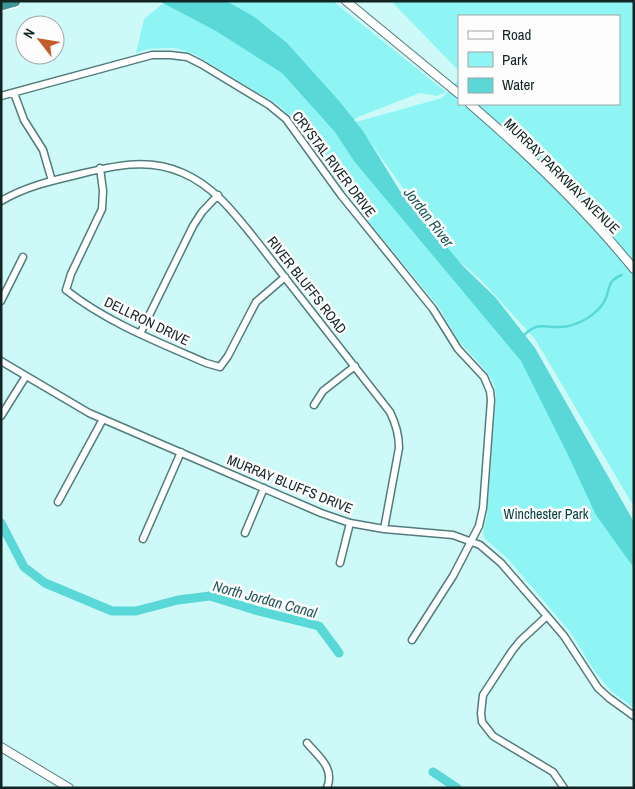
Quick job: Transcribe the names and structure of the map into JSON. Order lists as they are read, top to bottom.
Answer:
{
  "streets": {
    "street": [
      "CRYSTAL RIVER DRIVE",
      "MURRAY PARKWAY AVENUE",
      "RIVER BLUFFS ROAD",
      "DELLRON DRIVE",
      "MURRAY BLUFFS DRIVE"
    ]
  },
  "crossings": [
    ["CRYSTAL RIVER DRIVE", "MURRAY BLUFFS DRIVE"],
    ["RIVER BLUFFS ROAD", "DELLRON DRIVE"],
    ["RIVER BLUFFS ROAD", "MURRAY BLUFFS DRIVE"]
  ],
  "water": ["Jordan River", "North Jordan Canal"],
  "parks": ["Winchester Park"],
  "legend": ["Road", "Park", "Water"],
  "north": "top left"
}
